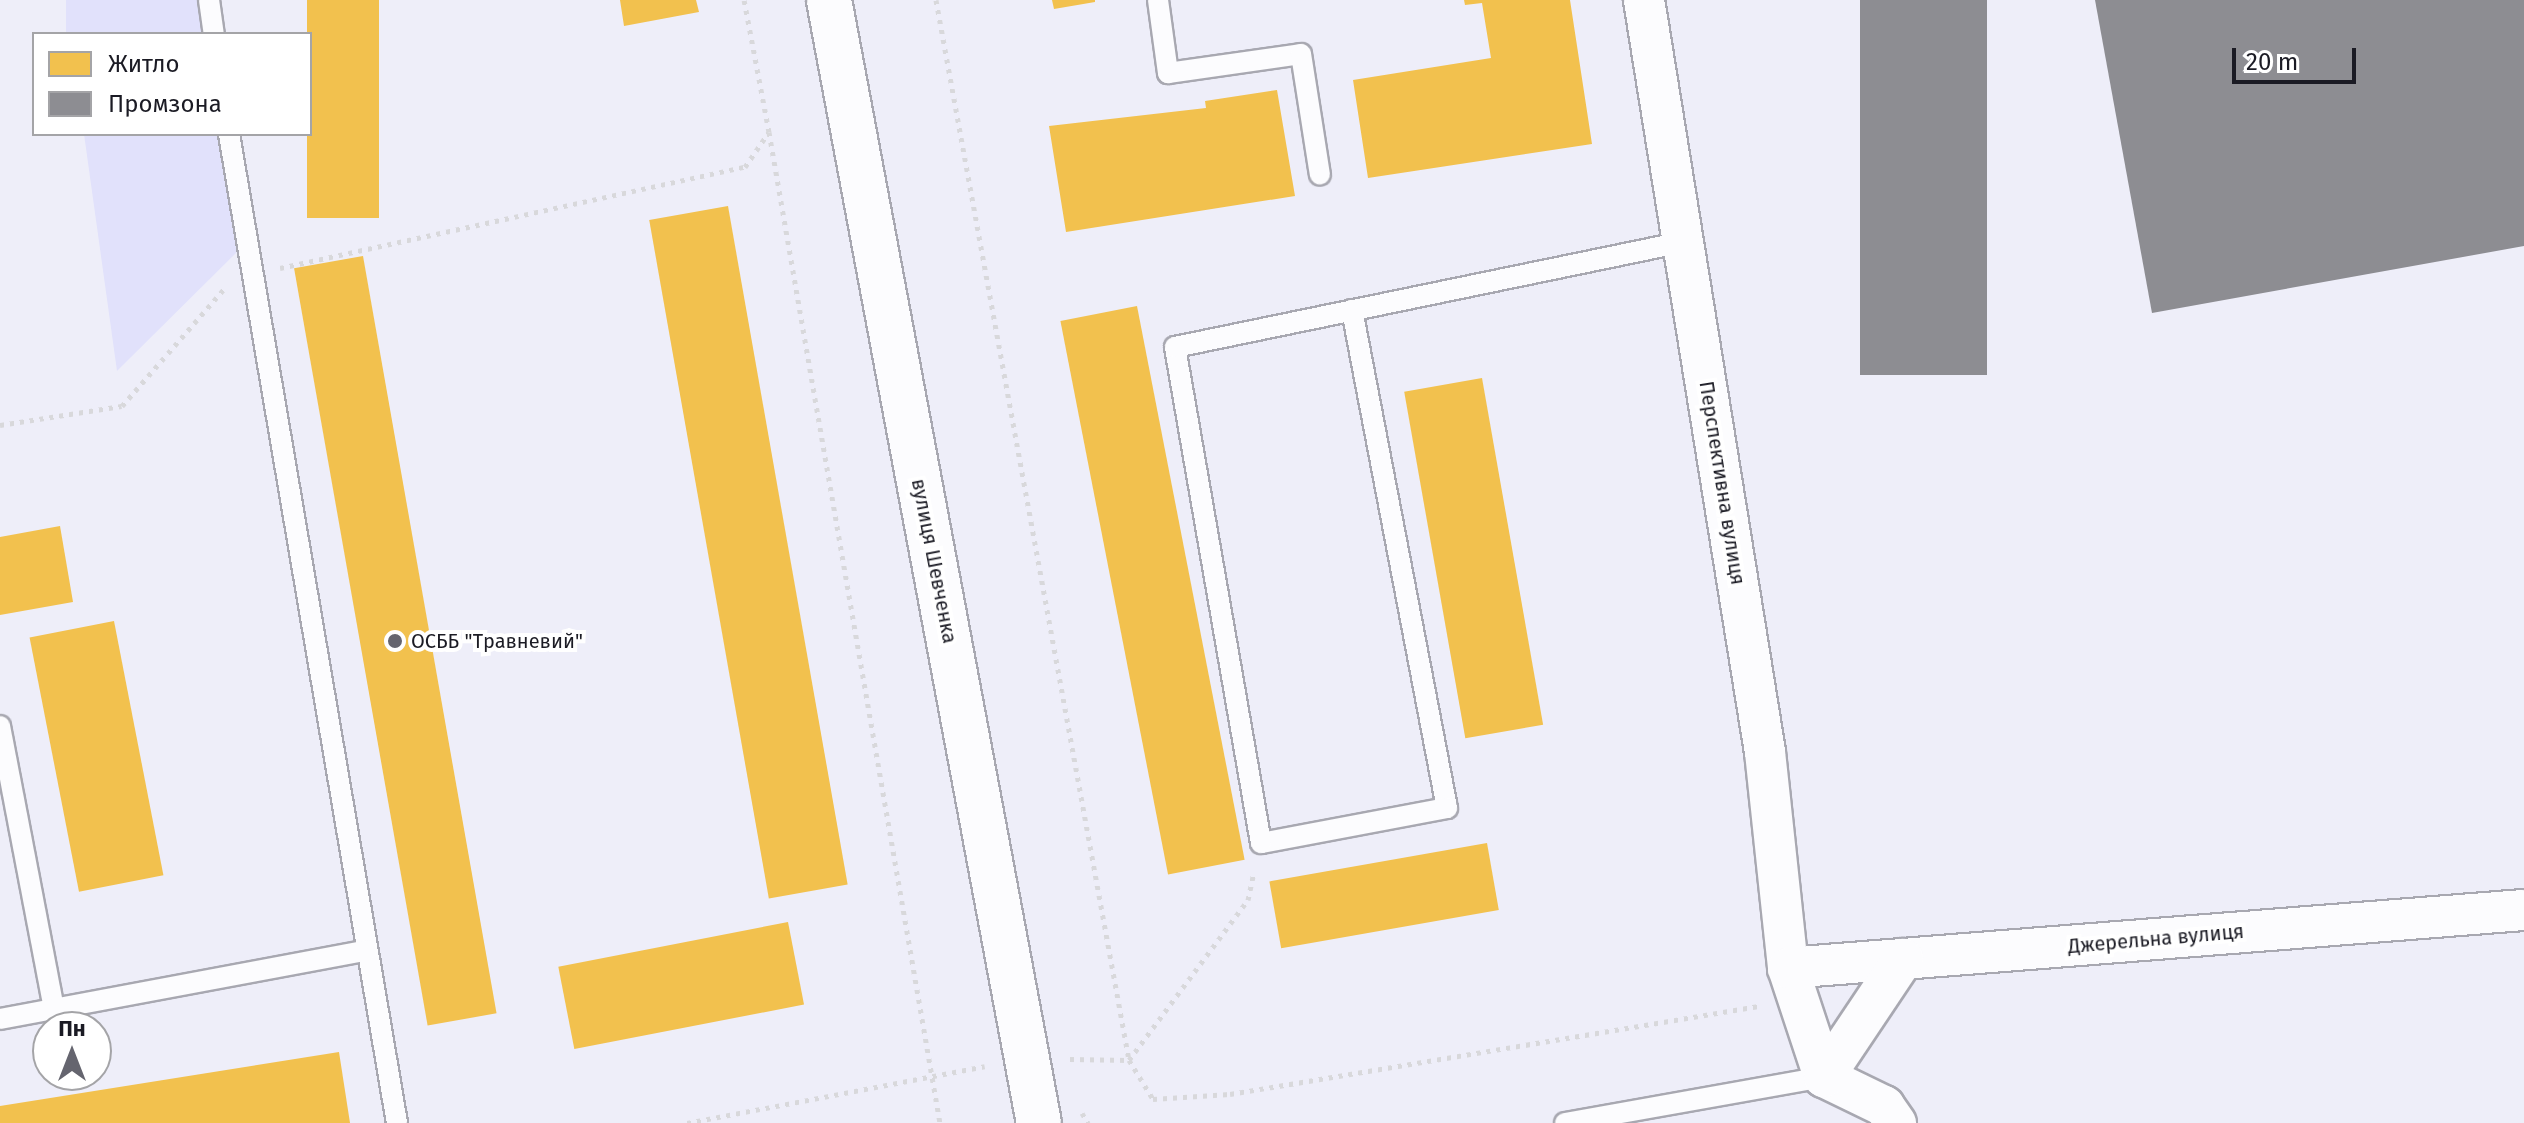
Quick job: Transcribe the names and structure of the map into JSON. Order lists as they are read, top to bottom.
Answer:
{
  "streets": {
    "street": ["Перспективна вулиця", "вулиця Шевченка", "Джерельна вулиця"]
  },
  "crossings": [
    ["Перспективна вулиця", "Джерельна вулиця"]
  ],
  "places": ["ОСББ \"Травневий\""],
  "legend": ["Житло", "Промзона"],
  "scale_bar": "20 m",
  "north": "top"
}
